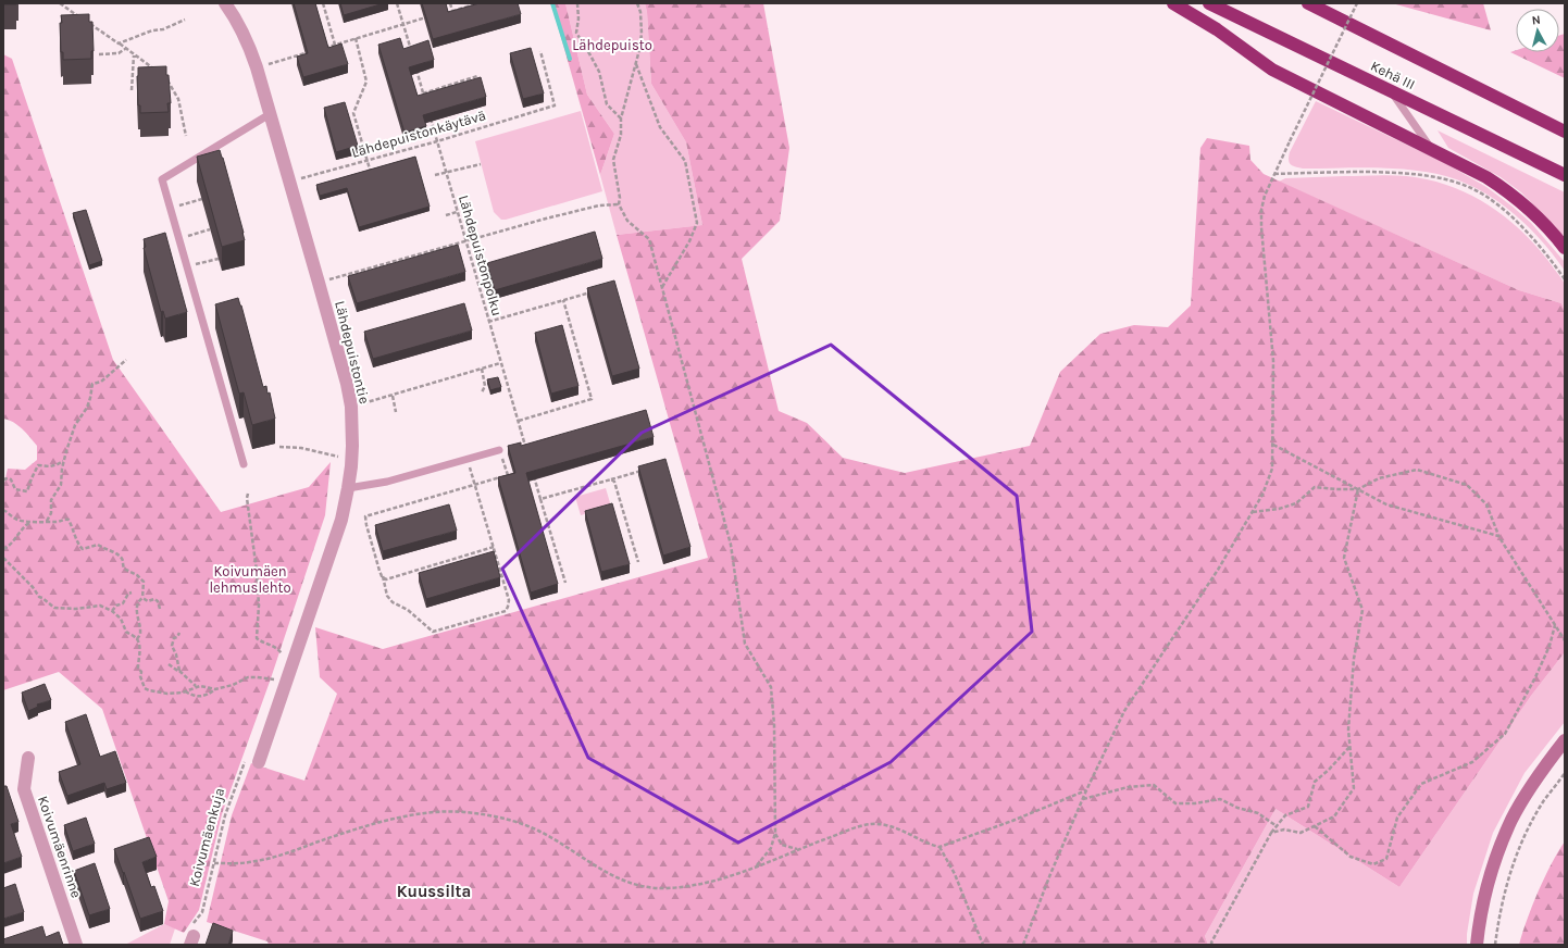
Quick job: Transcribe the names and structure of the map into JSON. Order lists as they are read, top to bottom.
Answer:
{
  "streets": {
    "highway": ["Kehä III"],
    "street": ["Lähdepuistontie", "Koivumäenrinne"],
    "path": ["Lähdepuistonkäytävä", "Lähdepuistonpolku", "Koivumäenkuja"]
  },
  "crossings": [
    ["Lähdepuistonkäytävä", "Lähdepuistonpolku"],
    ["Lähdepuistonkäytävä", "Lähdepuistontie"],
    ["Lähdepuistontie", "Koivumäenkuja"]
  ],
  "districts": ["Kuussilta"],
  "parks": ["Lähdepuisto", "Koivumäen lehmuslehto"],
  "north": "top"
}
